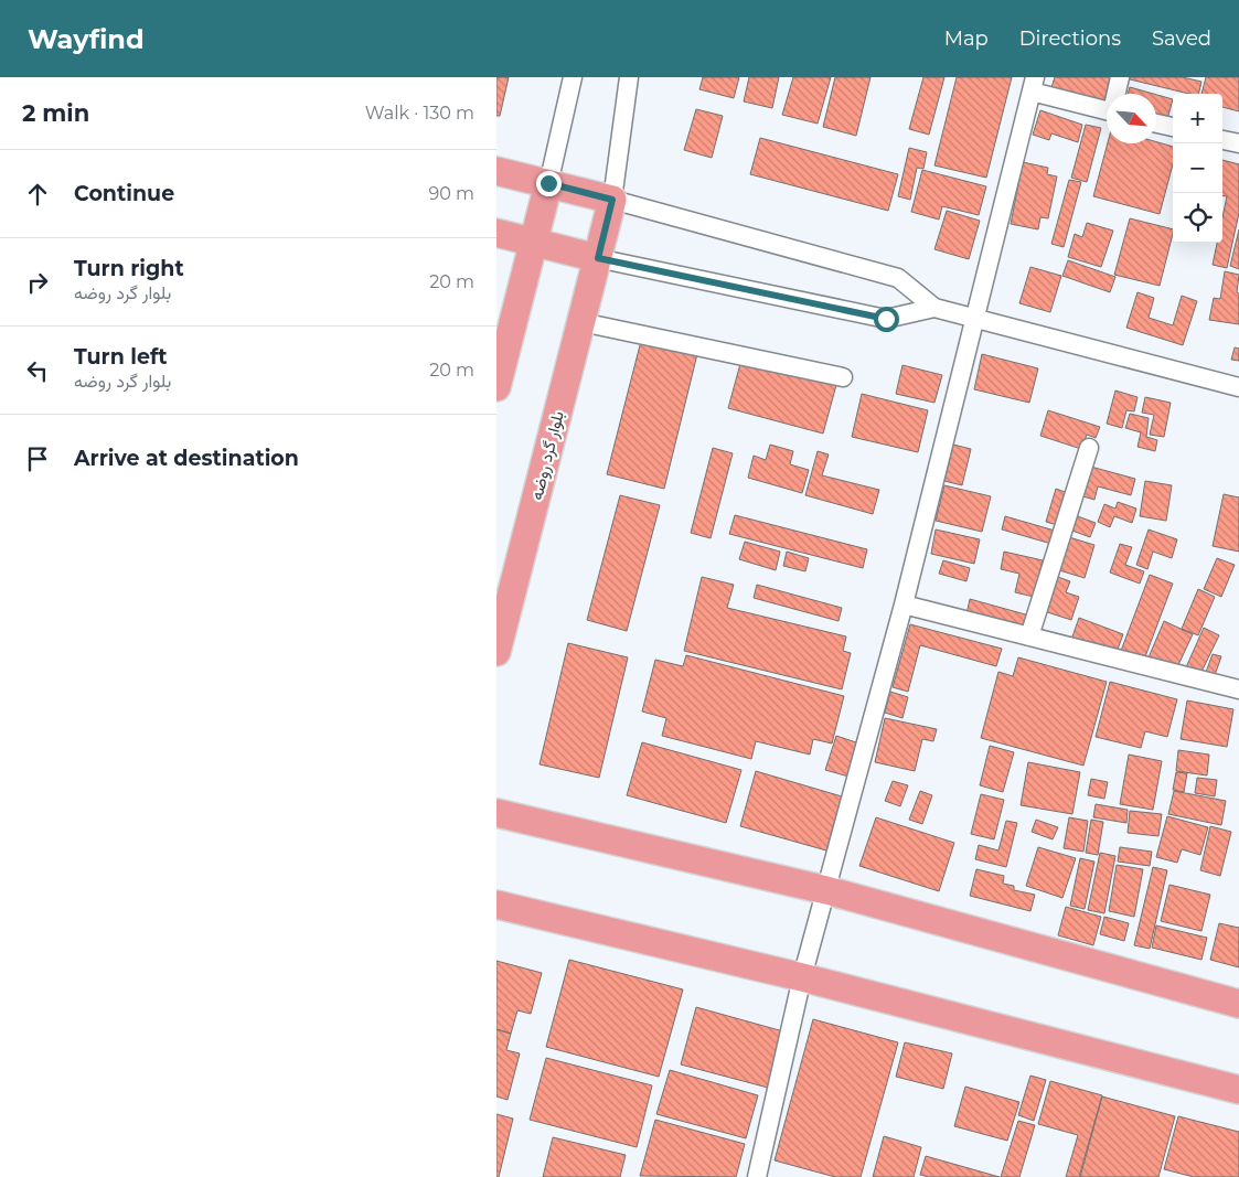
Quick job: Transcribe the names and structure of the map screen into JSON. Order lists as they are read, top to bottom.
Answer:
{
  "streets": {
    "main road": ["بلوار گرد روضه"]
  },
  "north": "bottom right",
  "page": {
    "header": "Wayfind",
    "nav": ["Map", "Directions", "Saved"],
    "heading": ["2 min", "Walk · 130 m"],
    "map_buttons": ["+", "−"],
    "list": [
      ["Continue", "90 m"],
      ["Turn right", "بلوار گرد روضه", "20 m"],
      ["Turn left", "بلوار گرد روضه", "20 m"],
      "Arrive at destination"
    ]
  }
}
